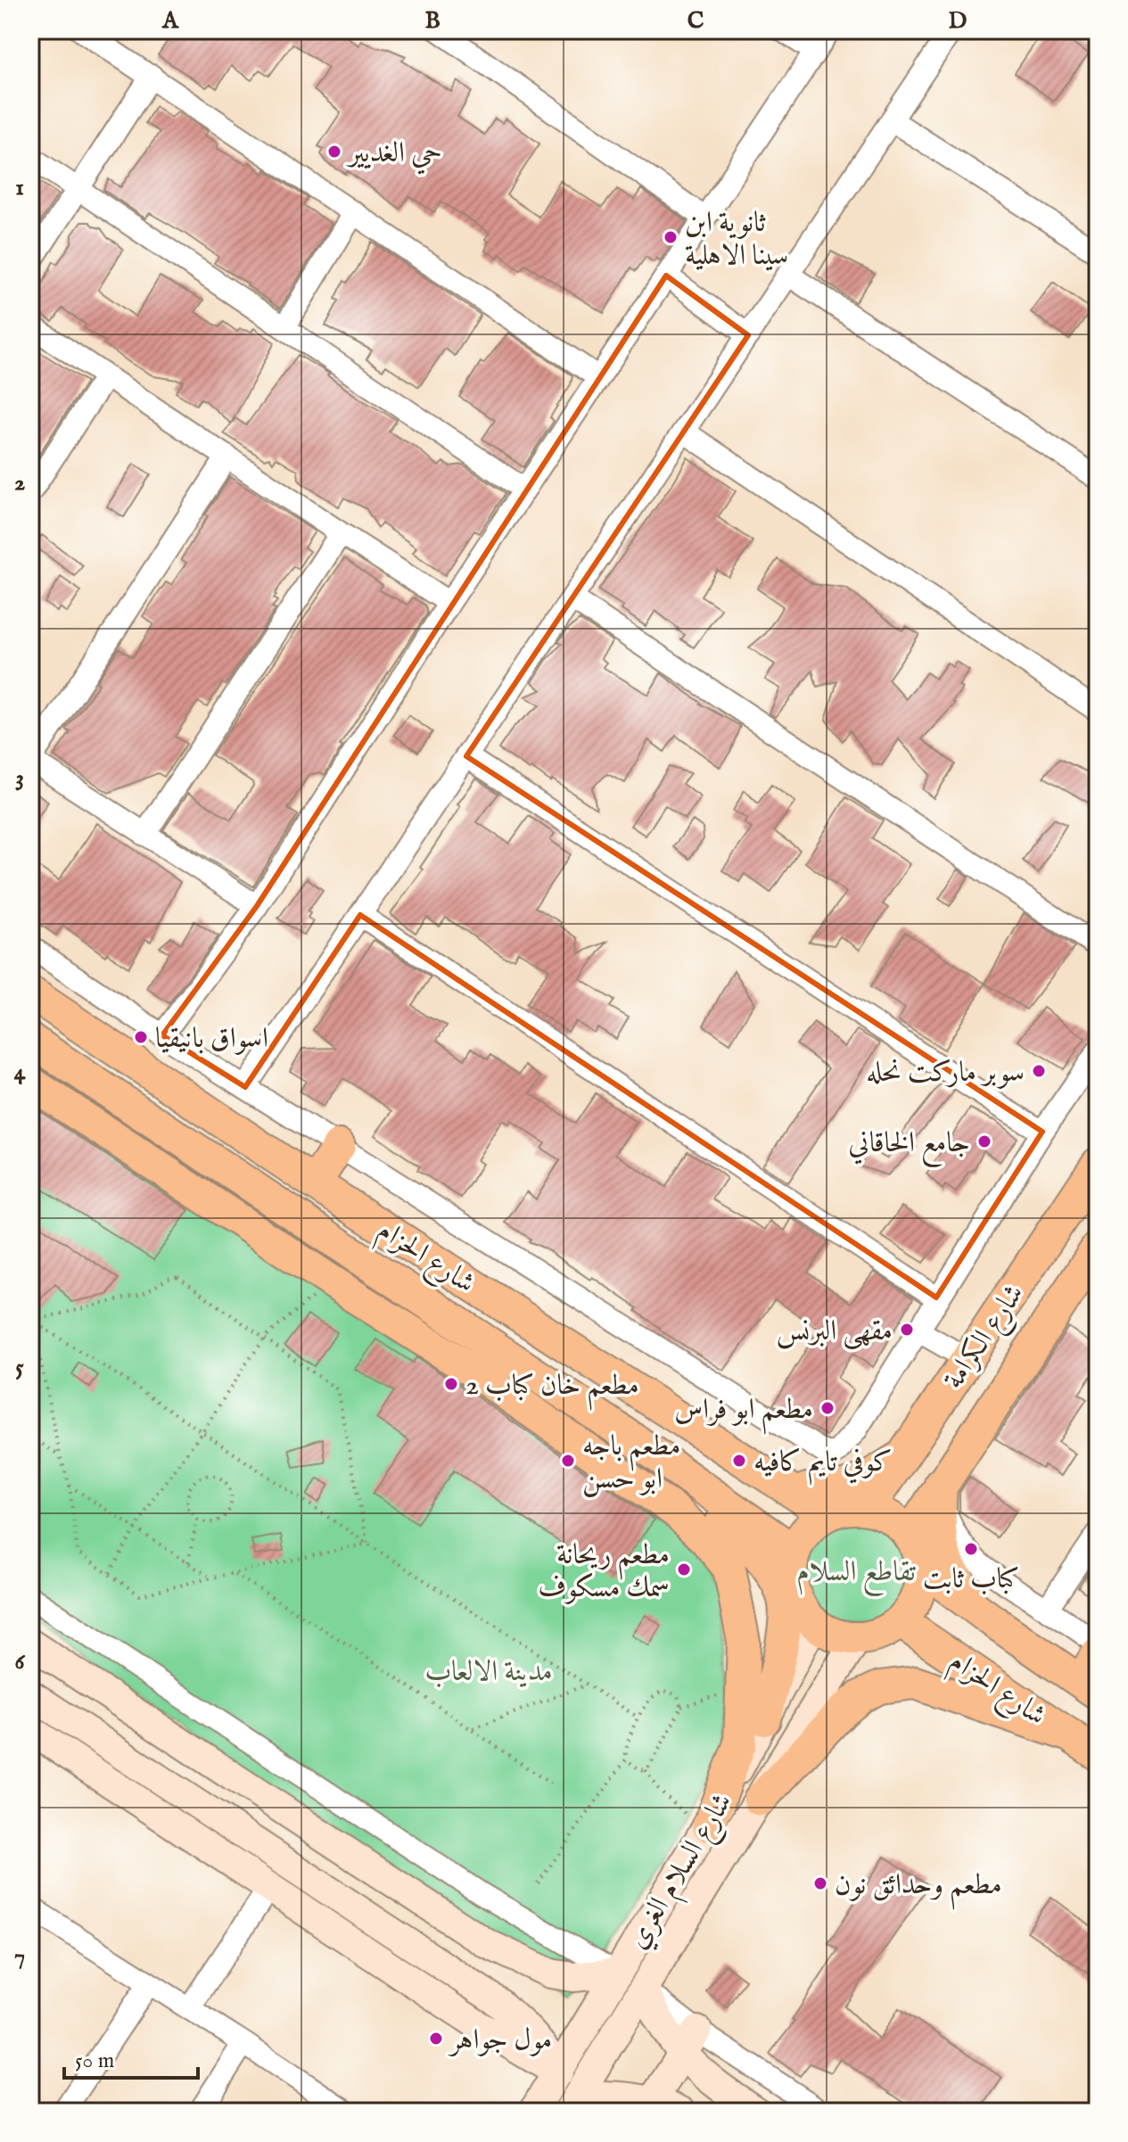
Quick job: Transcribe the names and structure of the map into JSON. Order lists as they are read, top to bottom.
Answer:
{
  "streets": {
    "main road": ["شارع الحزام", "شارع الكرامة"],
    "street": ["شارع السلام الغري"]
  },
  "crossings": [
    ["شارع الحزام", "شارع الكرامة"],
    ["شارع الحزام", "شارع السلام الغري"],
    ["شارع الكرامة", "شارع السلام الغري"]
  ],
  "parks": ["تقاطع السلام", "مدينة الالعاب"],
  "places": [
    "حي الغديير",
    "ثانوية ابن سينا الاهلية",
    "اسواق بانيقيا",
    "سوبر ماركت نحله",
    "جامع الخاقاني",
    "مقهى البرنس",
    "مطعم خان كباب 2",
    "مطعم ابو فراس",
    "مطعم باجه ابو حسن",
    "كوفي تايم كافيه",
    "كباب ثابت",
    "مطعم ريحانة سمك مسكوف",
    "مطعم وحدائق نون",
    "مول جواهر"
  ],
  "scale_bar": "50 m",
  "grid": {
    "columns": [
      "A",
      "B",
      "C",
      "D"
    ],
    "rows": [
      "1",
      "2",
      "3",
      "4",
      "5",
      "6",
      "7"
    ]
  }
}
